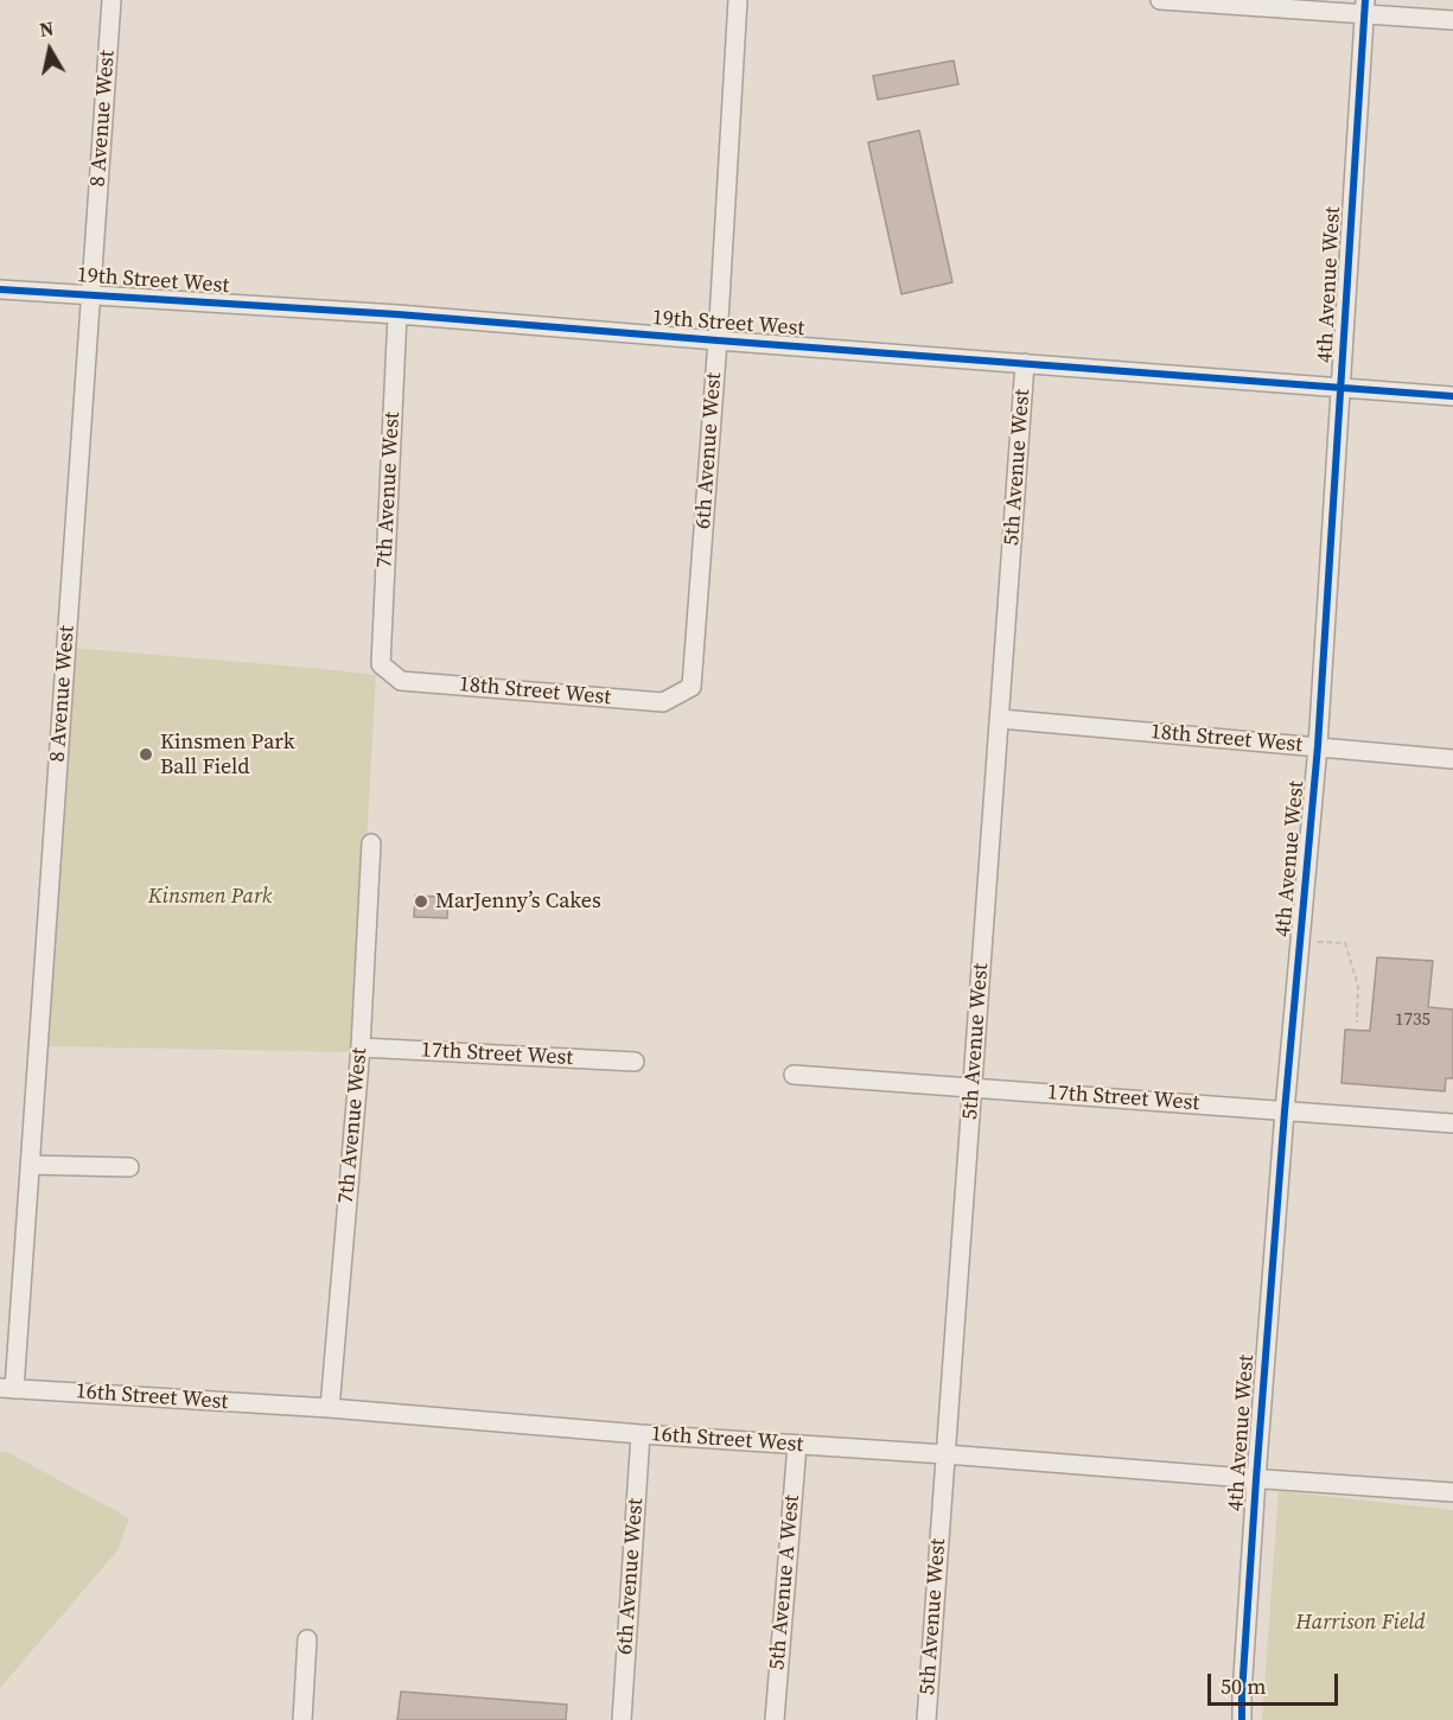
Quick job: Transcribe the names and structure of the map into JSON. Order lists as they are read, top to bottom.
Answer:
{
  "streets": {
    "street": [
      "8 Avenue West",
      "19th Street West",
      "4th Avenue West",
      "6th Avenue West",
      "5th Avenue West",
      "7th Avenue West",
      "18th Street West",
      "17th Street West",
      "16th Street West",
      "5th Avenue A West"
    ]
  },
  "crossings": [
    ["8 Avenue West", "19th Street West"],
    ["8 Avenue West", "16th Street West"],
    ["19th Street West", "4th Avenue West"],
    ["19th Street West", "6th Avenue West"],
    ["19th Street West", "5th Avenue West"],
    ["19th Street West", "7th Avenue West"],
    ["4th Avenue West", "18th Street West"],
    ["4th Avenue West", "17th Street West"],
    ["4th Avenue West", "16th Street West"],
    ["6th Avenue West", "18th Street West"],
    ["6th Avenue West", "16th Street West"],
    ["5th Avenue West", "18th Street West"],
    ["5th Avenue West", "17th Street West"],
    ["5th Avenue West", "16th Street West"],
    ["7th Avenue West", "18th Street West"],
    ["7th Avenue West", "17th Street West"],
    ["7th Avenue West", "16th Street West"],
    ["16th Street West", "5th Avenue A West"]
  ],
  "parks": ["Kinsmen Park", "Harrison Field"],
  "places": ["Kinsmen Park Ball Field", "MarJenny’s Cakes"],
  "house_numbers": ["1735"],
  "scale_bar": "50 m",
  "north": "top"
}
